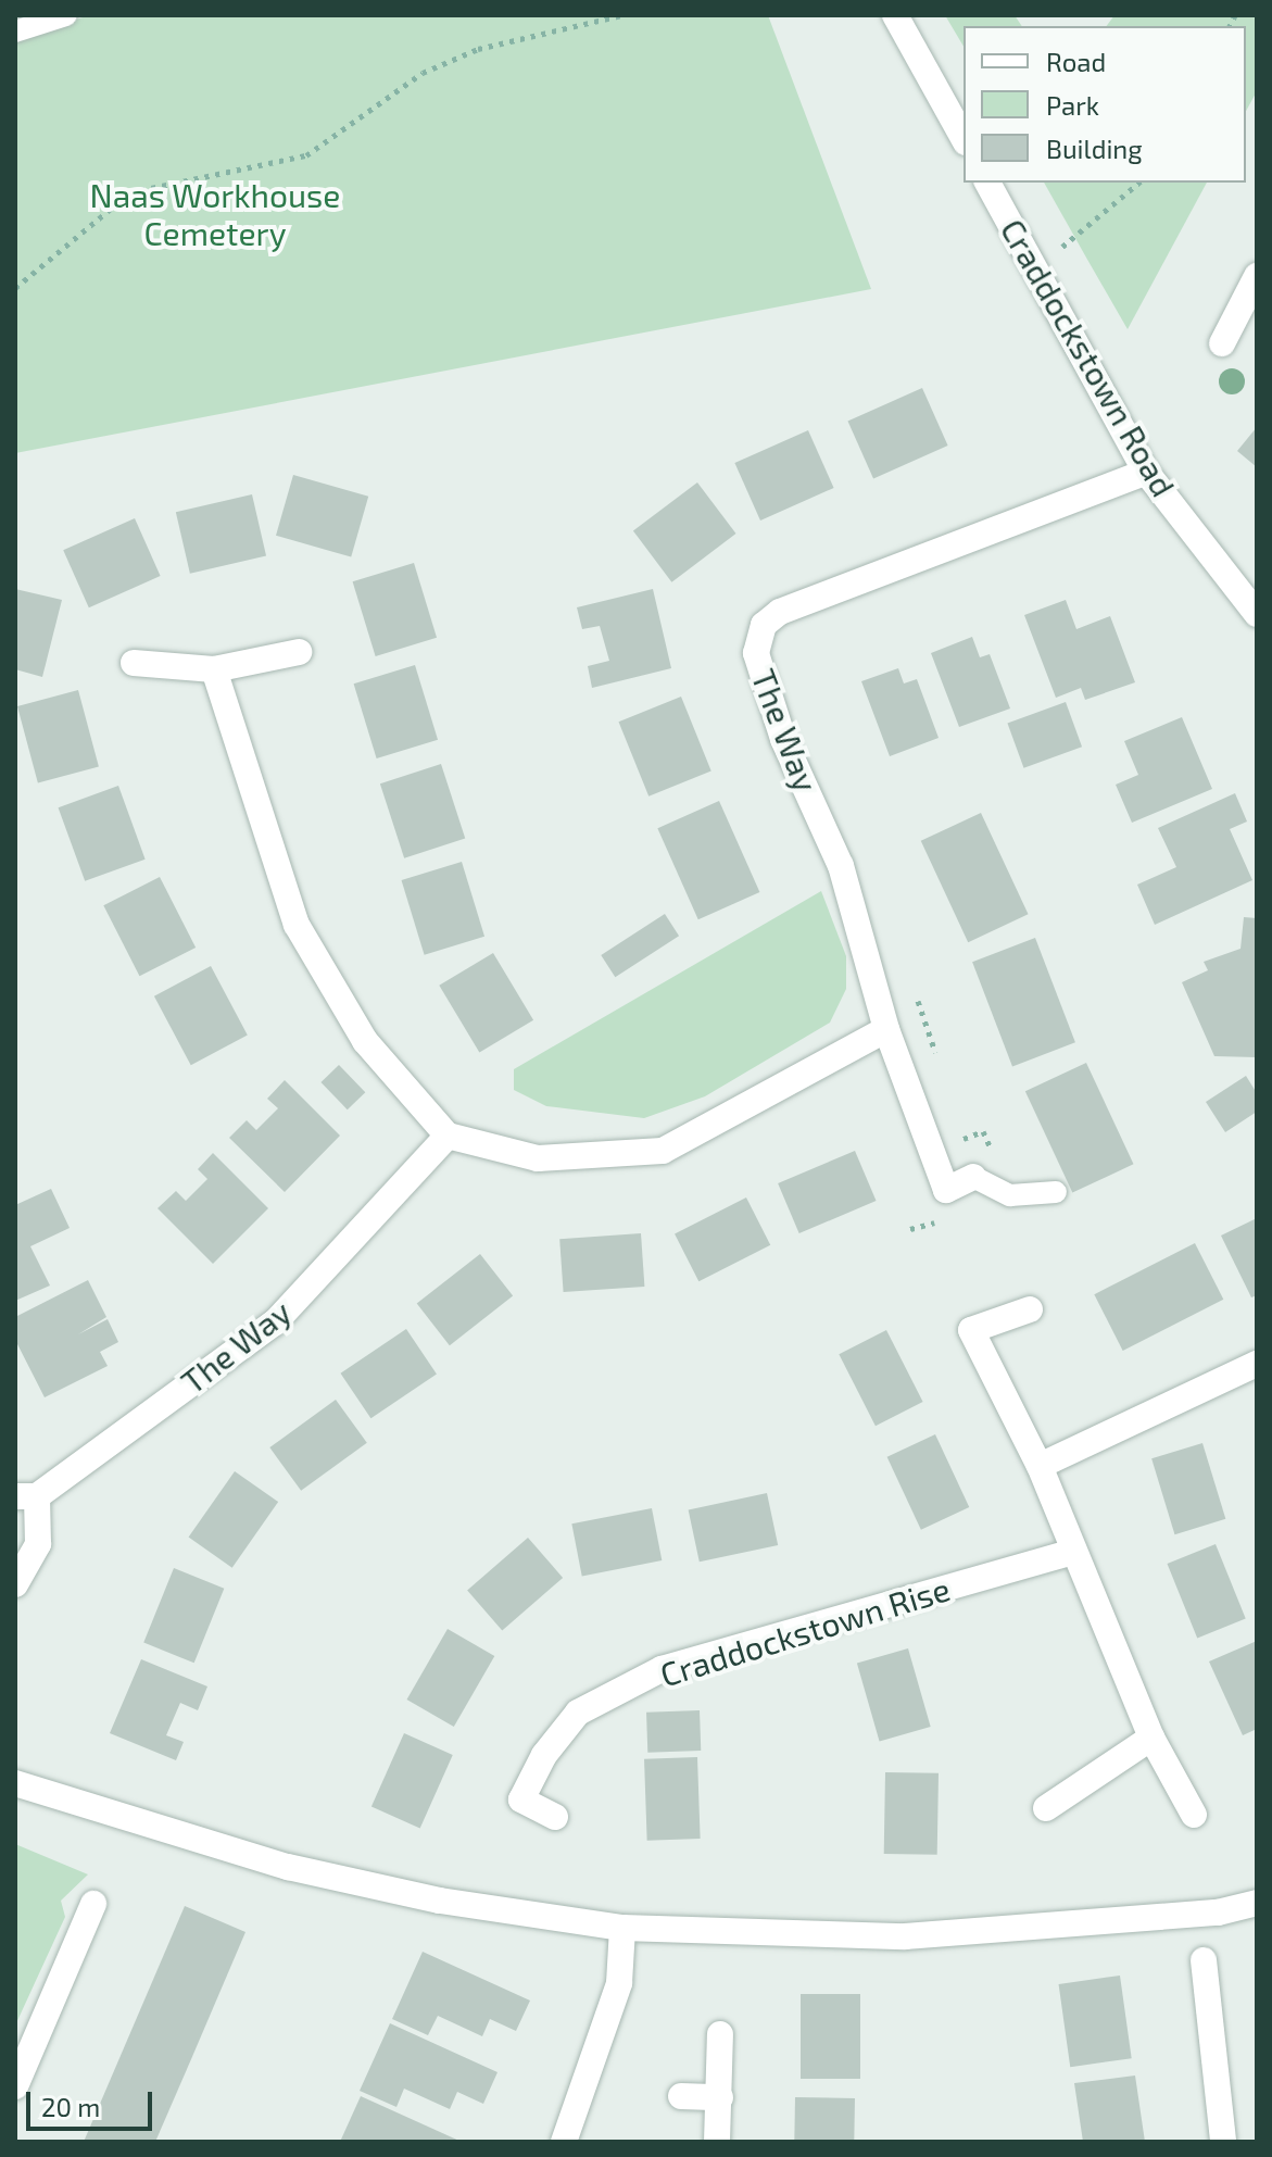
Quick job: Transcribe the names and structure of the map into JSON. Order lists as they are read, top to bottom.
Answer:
{
  "streets": {
    "street": ["Craddockstown Road", "The Way", "Craddockstown Rise"]
  },
  "crossings": [
    ["Craddockstown Road", "The Way"]
  ],
  "parks": ["Naas Workhouse Cemetery"],
  "legend": ["Road", "Park", "Building"],
  "scale_bar": "20 m"
}
